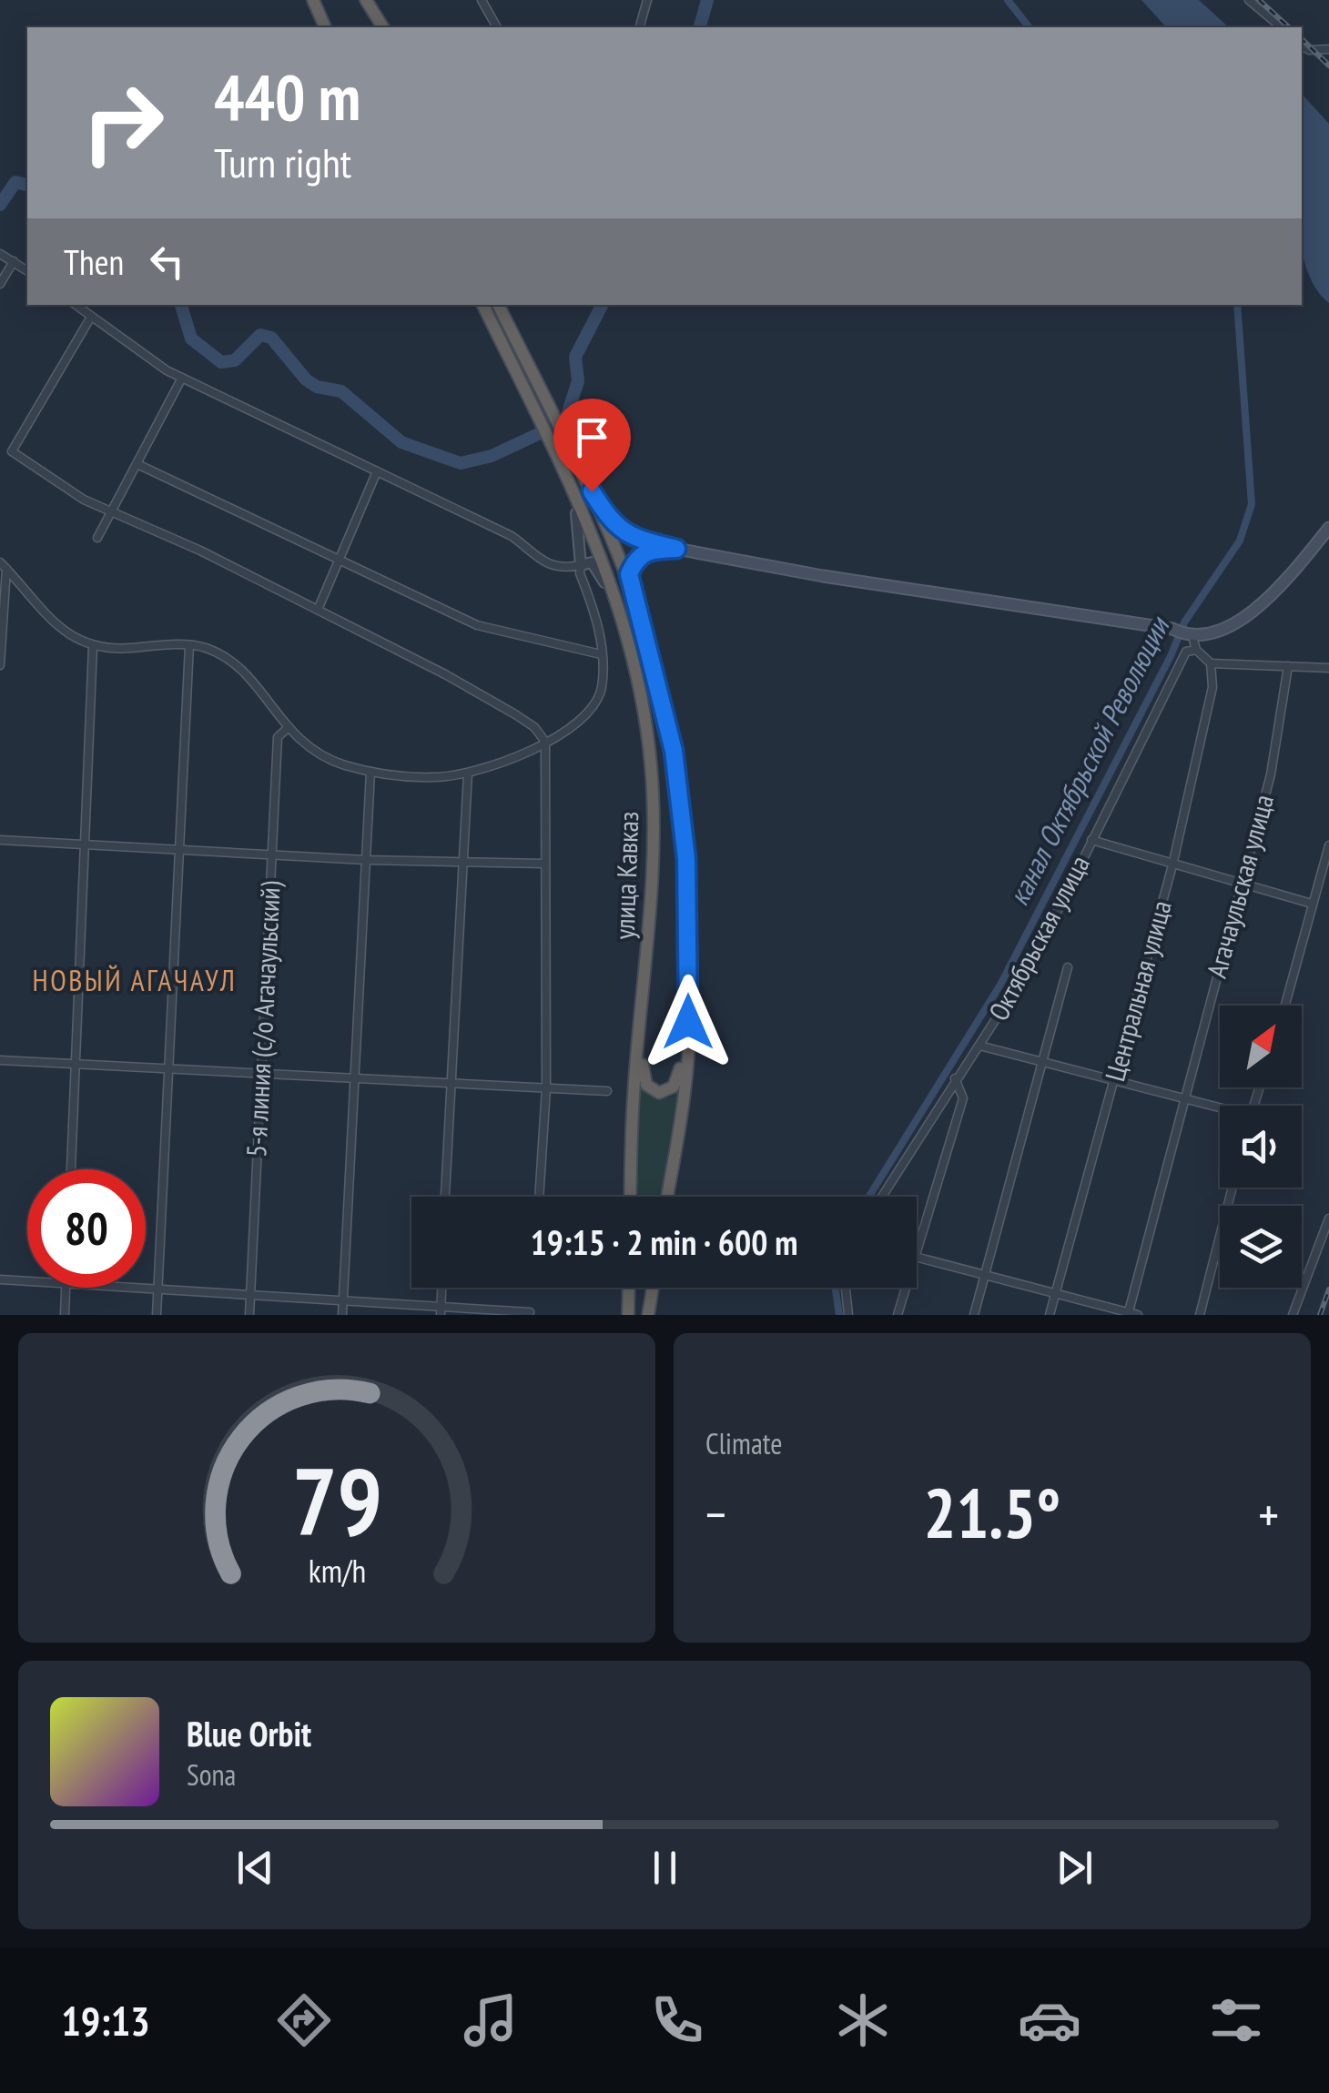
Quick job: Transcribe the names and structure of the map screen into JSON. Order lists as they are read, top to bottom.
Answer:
{
  "streets": {
    "highway": ["улица Кавказ"],
    "street": [
      "Агачаульская улица",
      "Октябрьская улица",
      "Центральная улица",
      "5-я линия (с/о Агачаульский)"
    ]
  },
  "districts": ["НОВЫЙ АГАЧАУЛ"],
  "water": ["канал Октябрьской Революции"],
  "north": "top right",
  "page": {
    "turn": ["440 m", "Turn right"],
    "then": "Then",
    "limit": "80",
    "trip": "19:15 · 2 min · 600 m",
    "tile": "Climate",
    "heat": ["−", "21.5°", "+"],
    "song": ["Blue Orbit", "Sona"],
    "tabs": "19:13",
    "gauge": ["79", "km/h"]
  }
}
